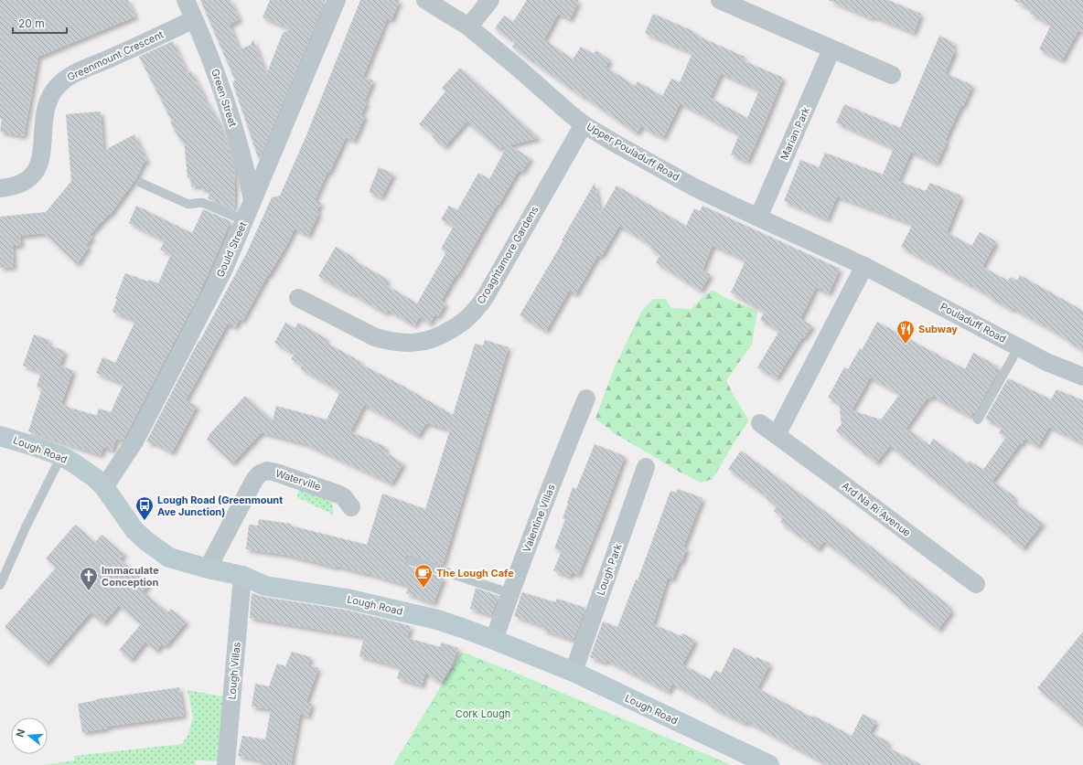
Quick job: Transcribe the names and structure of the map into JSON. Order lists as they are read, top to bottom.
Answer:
{
  "streets": {
    "street": [
      "Greenmount Crescent",
      "Green Street",
      "Marian Park",
      "Upper Pouladuff Road",
      "Gould Street",
      "Croaghtamore Gardens",
      "Pouladuff Road",
      "Lough Road",
      "Waterville",
      "Ard Na Ri Avenue",
      "Valentine Villas",
      "Lough Park",
      "Lough Villas"
    ]
  },
  "crossings": [
    ["Greenmount Crescent", "Green Street"],
    ["Green Street", "Gould Street"],
    ["Marian Park", "Upper Pouladuff Road"],
    ["Upper Pouladuff Road", "Croaghtamore Gardens"],
    ["Upper Pouladuff Road", "Pouladuff Road"],
    ["Gould Street", "Lough Road"],
    ["Lough Road", "Waterville"],
    ["Lough Road", "Valentine Villas"],
    ["Lough Road", "Lough Park"],
    ["Lough Road", "Lough Villas"]
  ],
  "parks": ["Cork Lough"],
  "places": {
    "restaurant": ["Subway"],
    "bus stop": ["Lough Road (Greenmount Ave Junction)"],
    "cafe": ["The Lough Cafe"],
    "church": ["Immaculate Conception"]
  },
  "scale_bar": "20 m",
  "north": "left"
}
